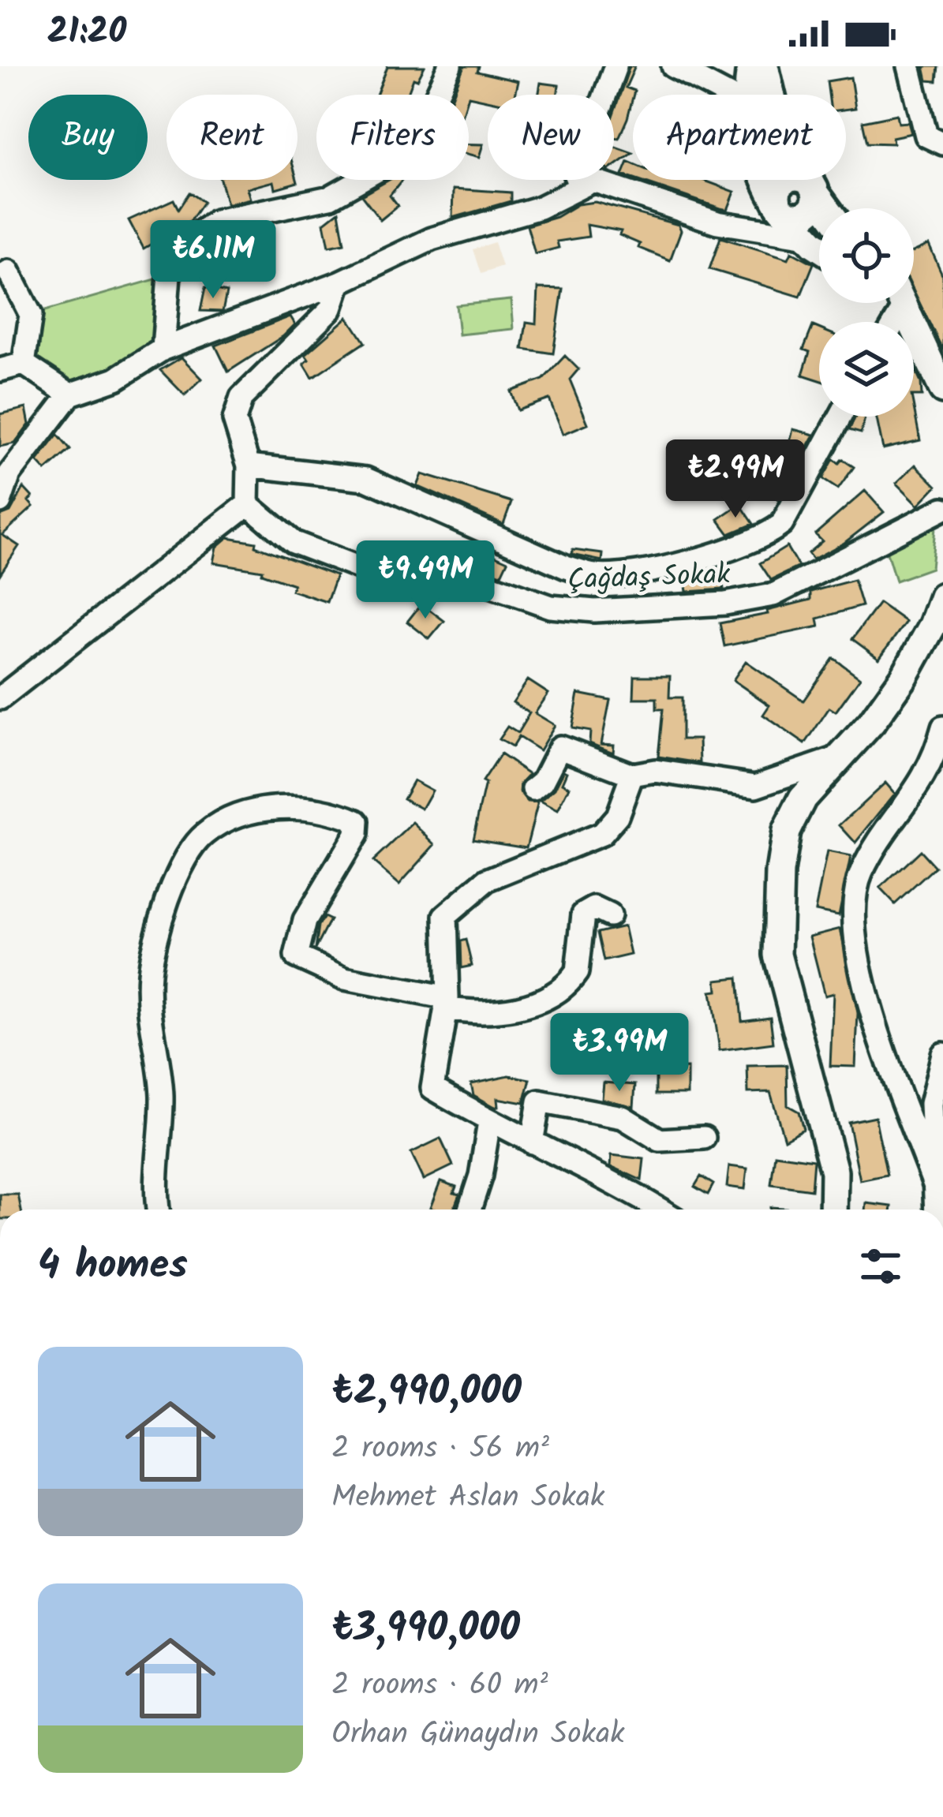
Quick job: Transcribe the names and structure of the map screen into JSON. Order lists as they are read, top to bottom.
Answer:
{
  "streets": {
    "street": ["Çağdaş Sokak"]
  },
  "page": {
    "status": "21:20",
    "chip": [
      "Buy",
      "Rent",
      "Filters",
      "New",
      "Apartment"
    ],
    "price": [
      "₺6.11M",
      "₺2.99M",
      "₺9.49M",
      "₺3.99M"
    ],
    "heading": "4 homes",
    "list": [
      {
        "name": "₺2,990,000",
        "note": "2 rooms · 56 m² · Mehmet Aslan Sokak"
      },
      {
        "name": "₺3,990,000",
        "note": "2 rooms · 60 m² · Orhan Günaydın Sokak"
      }
    ]
  }
}
